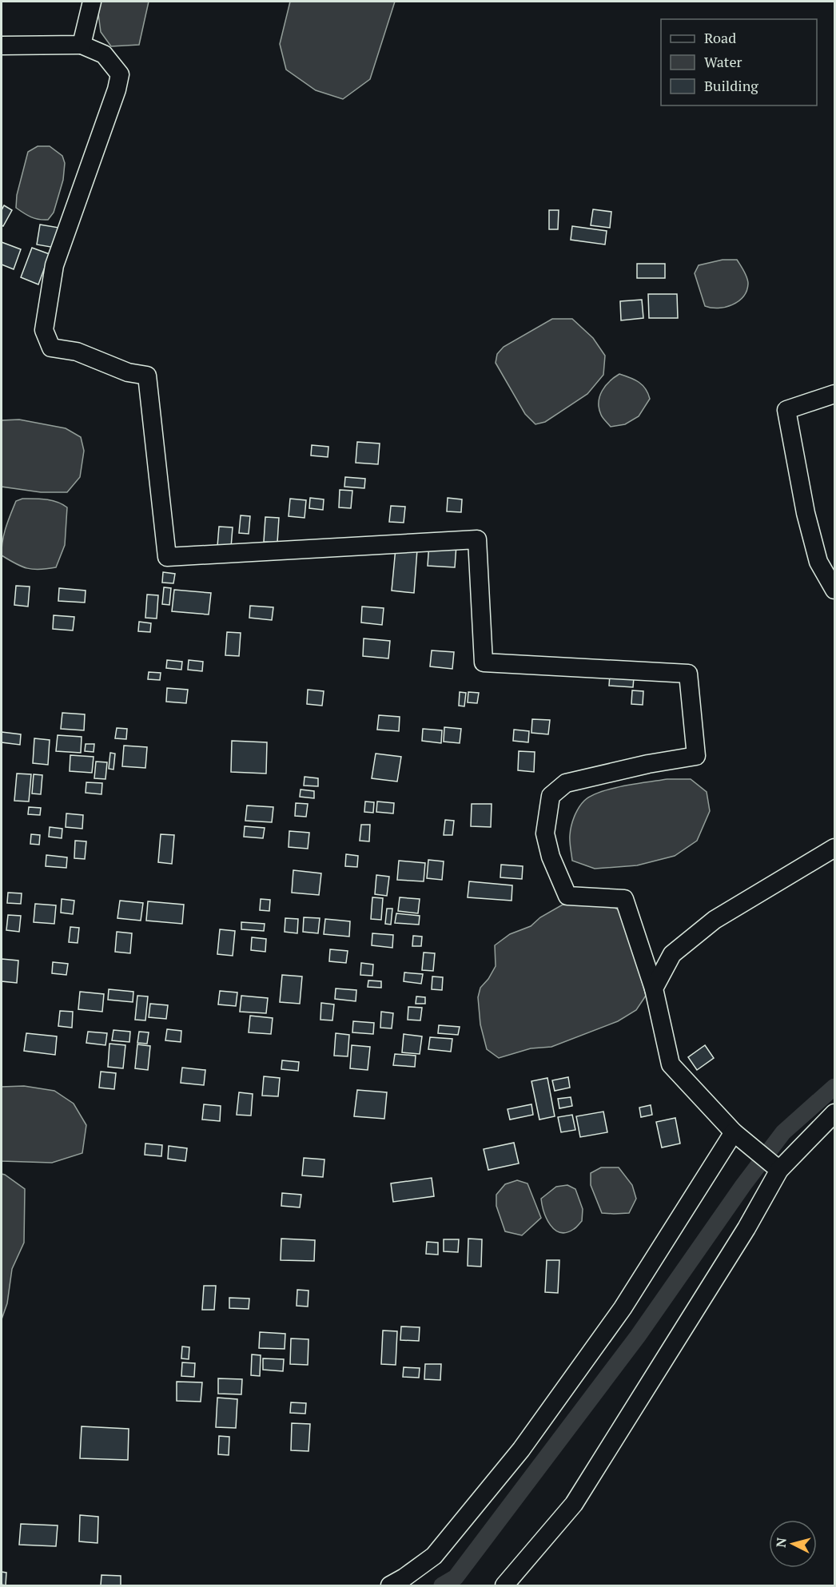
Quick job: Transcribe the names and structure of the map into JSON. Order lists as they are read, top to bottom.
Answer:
{
  "legend": ["Road", "Water", "Building"],
  "north": "left"
}
